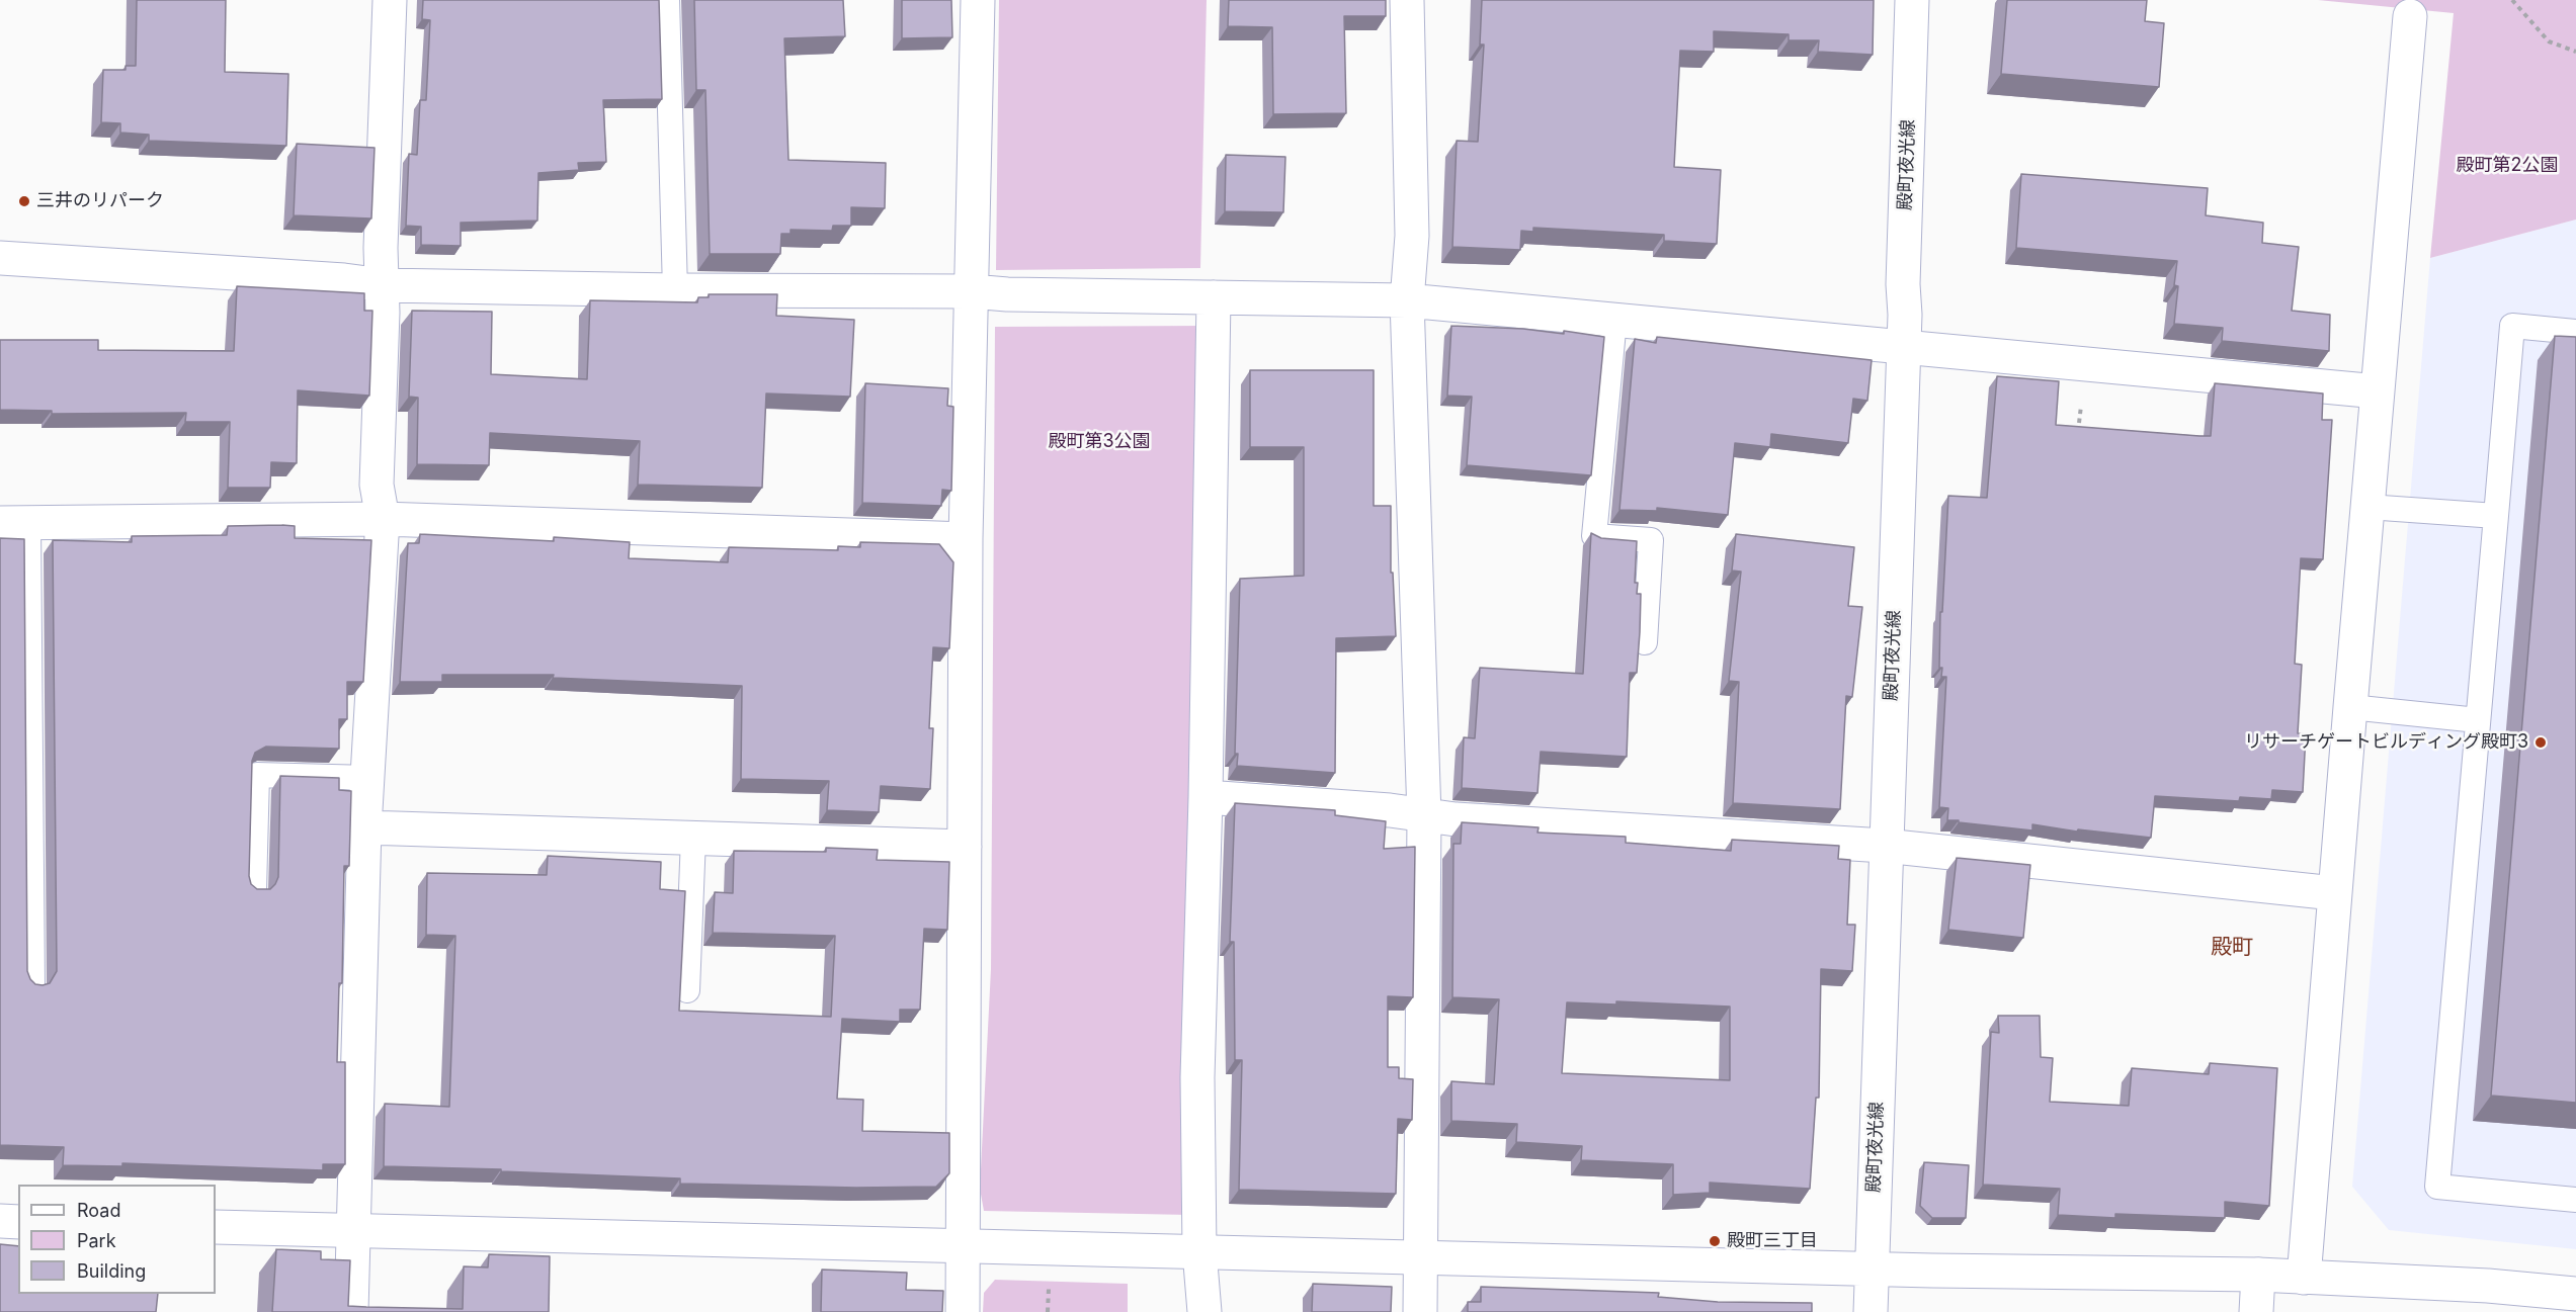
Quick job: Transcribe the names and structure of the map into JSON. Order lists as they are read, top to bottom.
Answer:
{
  "streets": {
    "street": ["殿町夜光線"]
  },
  "districts": ["殿町"],
  "parks": ["殿町第2公園", "殿町第3公園"],
  "places": ["三井のリパーク", "リサーチゲートビルディング殿町3", "殿町三丁目"],
  "legend": ["Road", "Park", "Building"]
}
